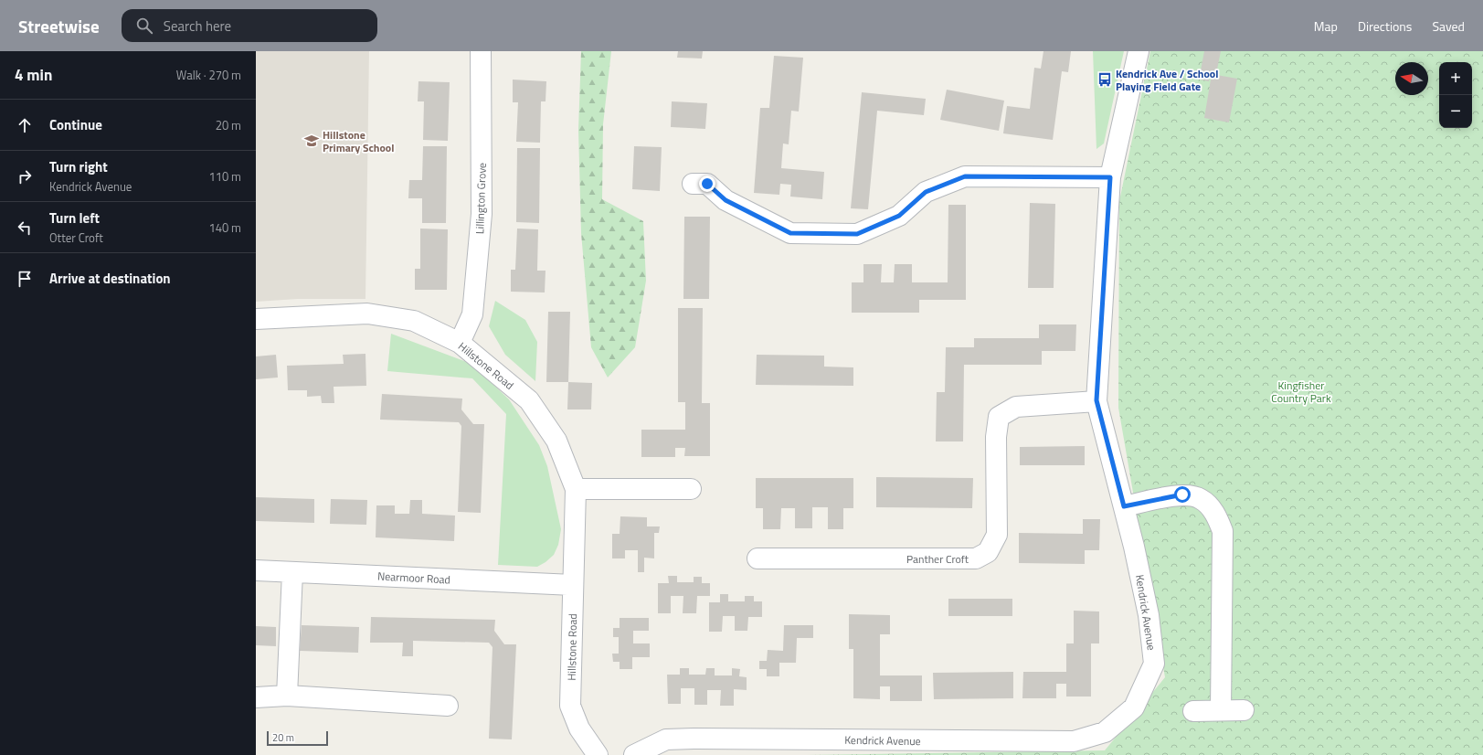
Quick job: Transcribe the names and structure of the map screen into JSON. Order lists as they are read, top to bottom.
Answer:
{
  "streets": {
    "street": [
      "Lillington Grove",
      "Hillstone Road",
      "Panther Croft",
      "Nearmoor Road",
      "Kendrick Avenue"
    ]
  },
  "crossings": [
    ["Lillington Grove", "Hillstone Road"],
    ["Hillstone Road", "Nearmoor Road"],
    ["Panther Croft", "Kendrick Avenue"]
  ],
  "parks": ["Kingfisher Country Park"],
  "places": {
    "bus stop": ["Kendrick Ave / School Playing Field Gate"],
    "school or university": ["Hillstone Primary School"]
  },
  "scale_bar": "20 m",
  "north": "left",
  "page": {
    "header": "Streetwise",
    "search": "Search here",
    "nav": ["Map", "Directions", "Saved"],
    "heading": ["4 min", "Walk · 270 m"],
    "map_buttons": ["+", "−"],
    "list": [
      ["Continue", "20 m"],
      ["Turn right", "Kendrick Avenue", "110 m"],
      ["Turn left", "Otter Croft", "140 m"],
      "Arrive at destination"
    ],
    "scale": "20 m"
  }
}
